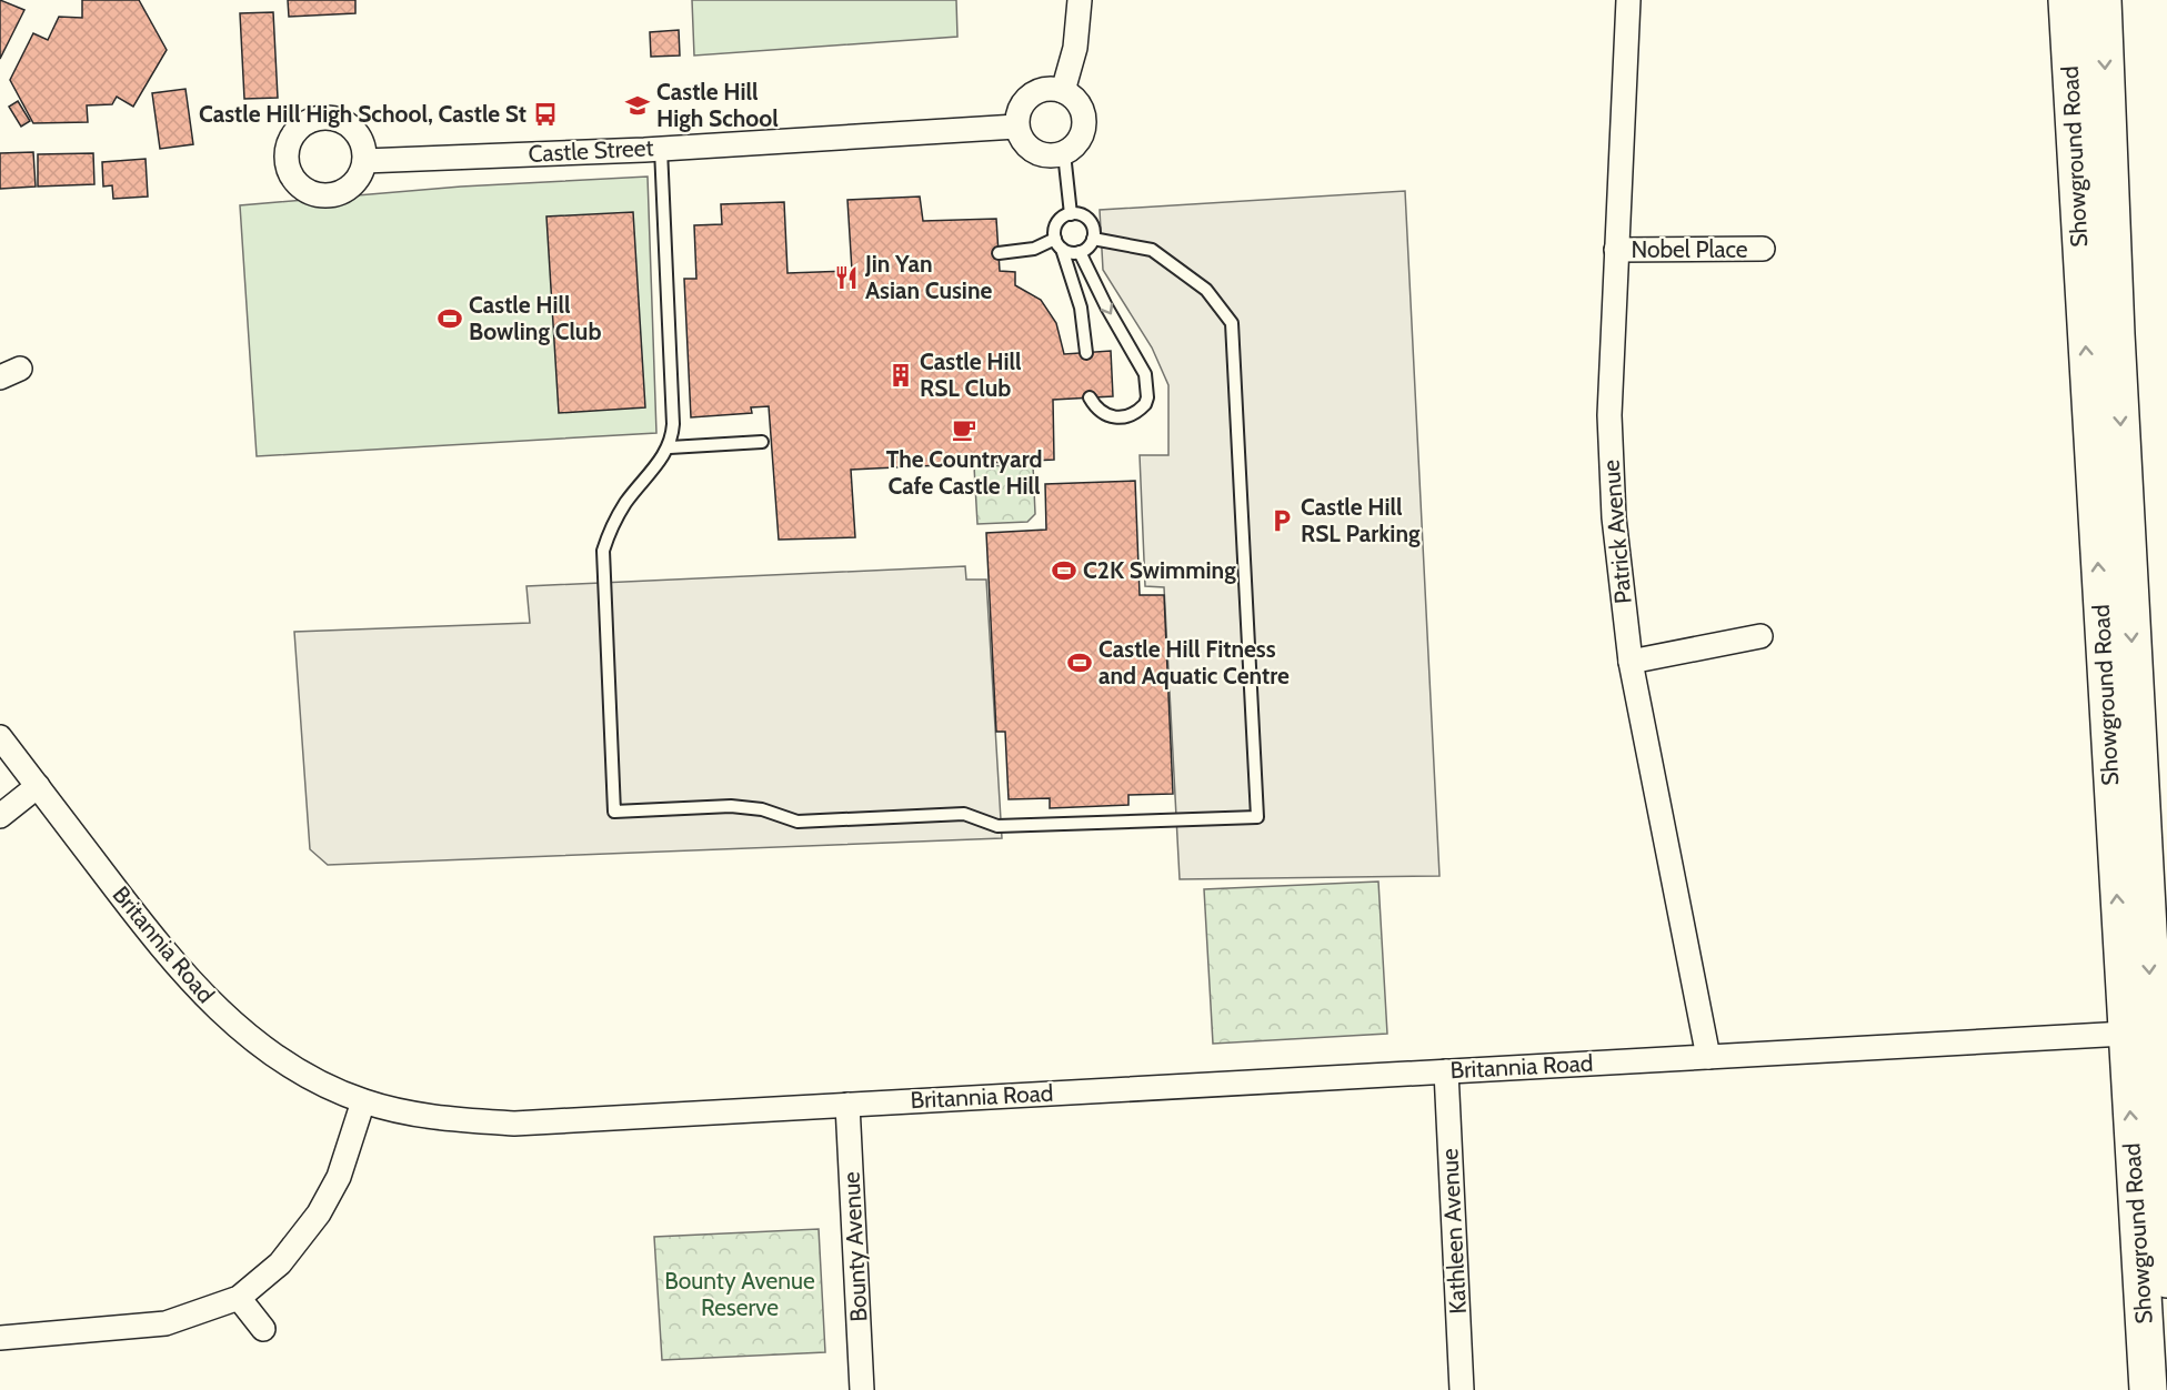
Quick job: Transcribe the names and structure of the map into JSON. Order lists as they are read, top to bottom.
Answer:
{
  "streets": {
    "main road": ["Showground Road"],
    "street": [
      "Castle Street",
      "Nobel Place",
      "Patrick Avenue",
      "Britannia Road",
      "Kathleen Avenue",
      "Bounty Avenue"
    ]
  },
  "crossings": [
    ["Showground Road", "Britannia Road"],
    ["Nobel Place", "Patrick Avenue"],
    ["Patrick Avenue", "Britannia Road"],
    ["Britannia Road", "Kathleen Avenue"],
    ["Britannia Road", "Bounty Avenue"]
  ],
  "parks": ["Bounty Avenue Reserve"],
  "places": {
    "school or university": ["Castle Hill High School"],
    "bus stop": ["Castle Hill High School, Castle St"],
    "restaurant": ["Jin Yan Asian Cusine"],
    "sports": ["Castle Hill Bowling Club", "C2K Swimming", "Castle Hill Fitness and Aquatic Centre"],
    "building": ["Castle Hill RSL Club"],
    "cafe": ["The Countryard Cafe Castle Hill"],
    "parking": ["Castle Hill RSL Parking"]
  }
}
